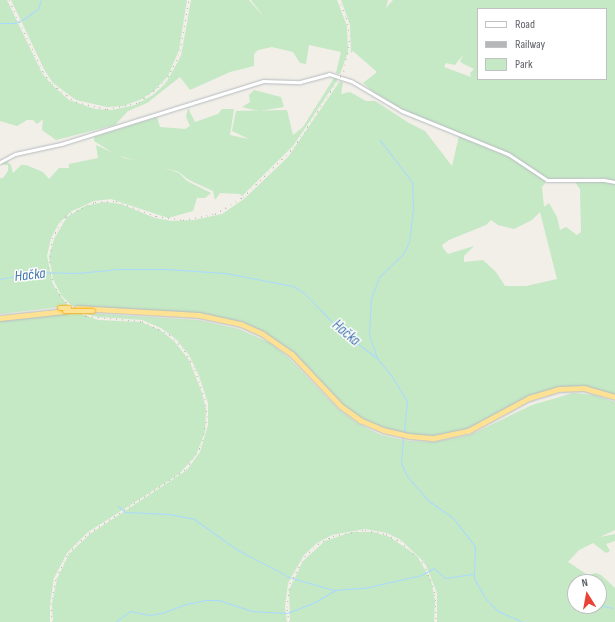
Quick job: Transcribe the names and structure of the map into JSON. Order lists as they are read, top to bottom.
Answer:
{
  "water": ["Hačka"],
  "legend": ["Road", "Railway", "Park"],
  "north": "top"
}
